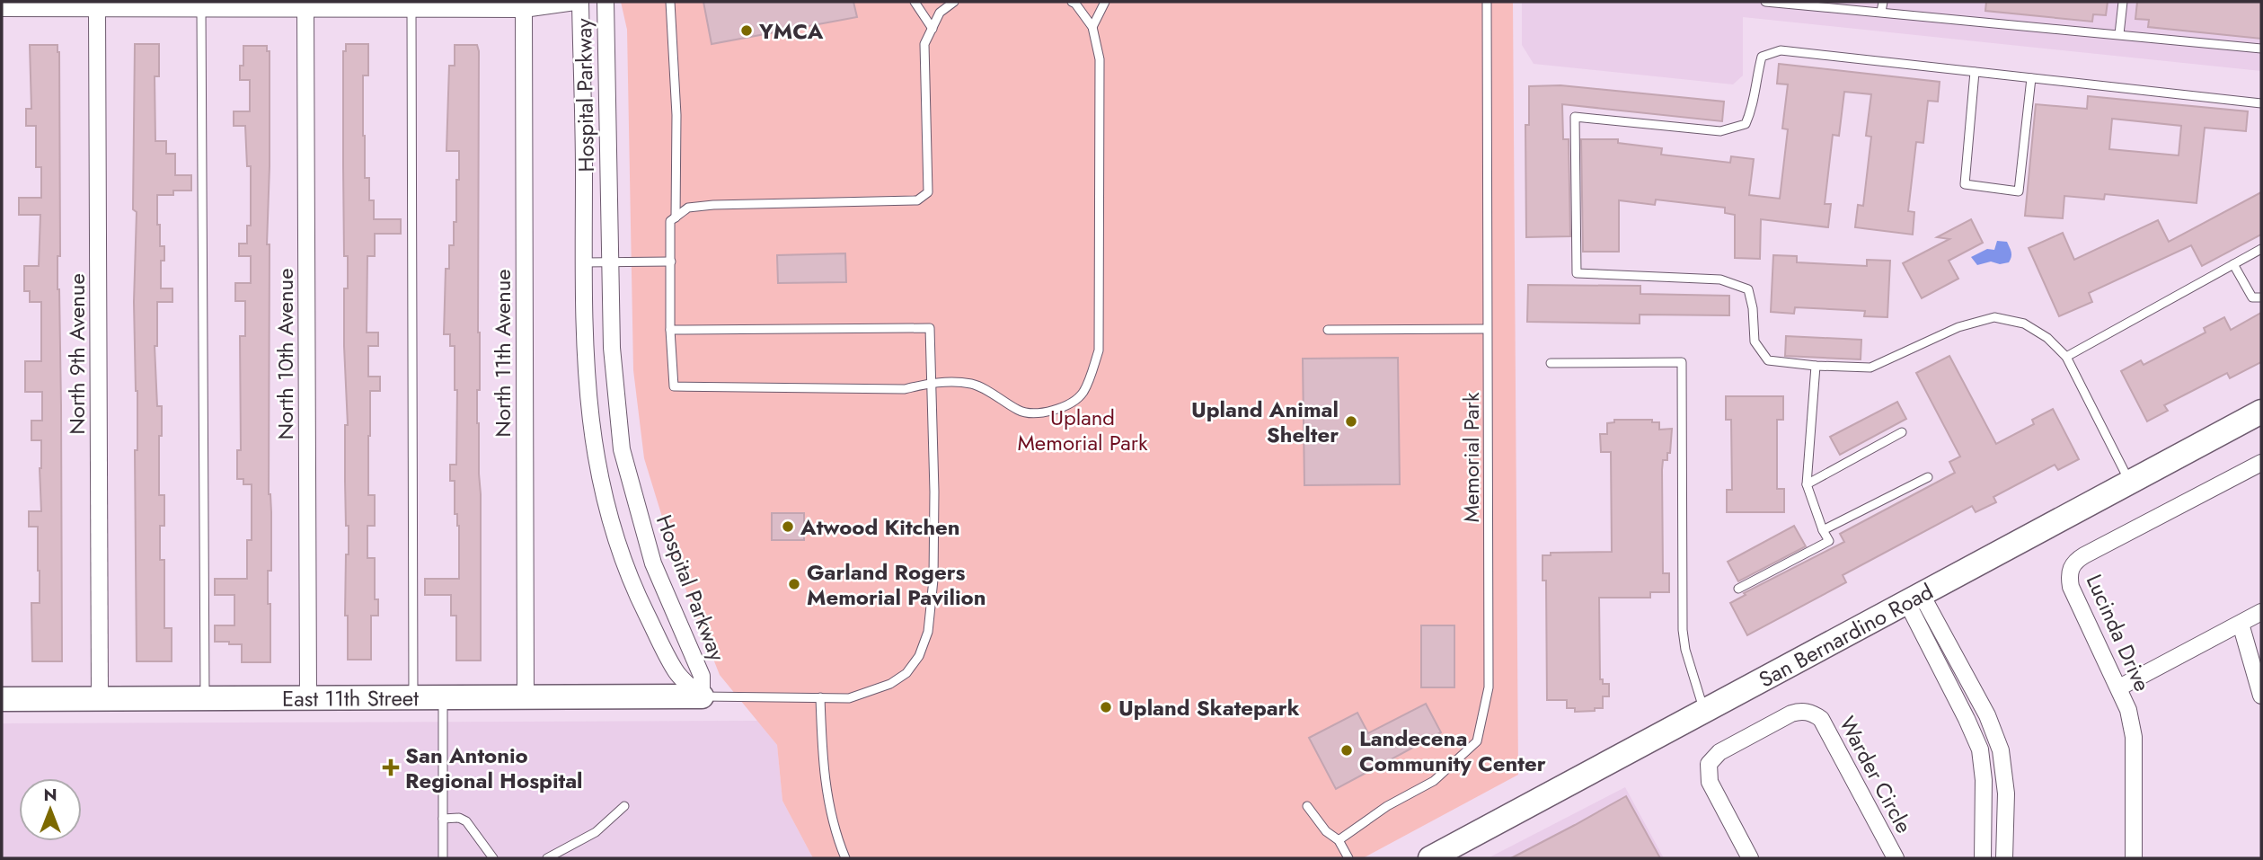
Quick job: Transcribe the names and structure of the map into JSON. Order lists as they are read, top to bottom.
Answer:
{
  "streets": {
    "street": [
      "Hospital Parkway",
      "North 11th Avenue",
      "North 9th Avenue",
      "North 10th Avenue",
      "Lucinda Drive",
      "San Bernardino Road",
      "East 11th Street",
      "Warder Circle"
    ],
    "lane": ["Memorial Park"]
  },
  "crossings": [
    ["Hospital Parkway", "East 11th Street"],
    ["North 11th Avenue", "East 11th Street"],
    ["North 9th Avenue", "East 11th Street"],
    ["North 10th Avenue", "East 11th Street"]
  ],
  "parks": ["Upland Memorial Park"],
  "places": {
    "other": [
      "YMCA",
      "Upland Animal Shelter",
      "Atwood Kitchen",
      "Garland Rogers Memorial Pavilion",
      "Upland Skatepark",
      "Landecena Community Center"
    ],
    "health": ["San Antonio Regional Hospital"]
  },
  "north": "top"
}
